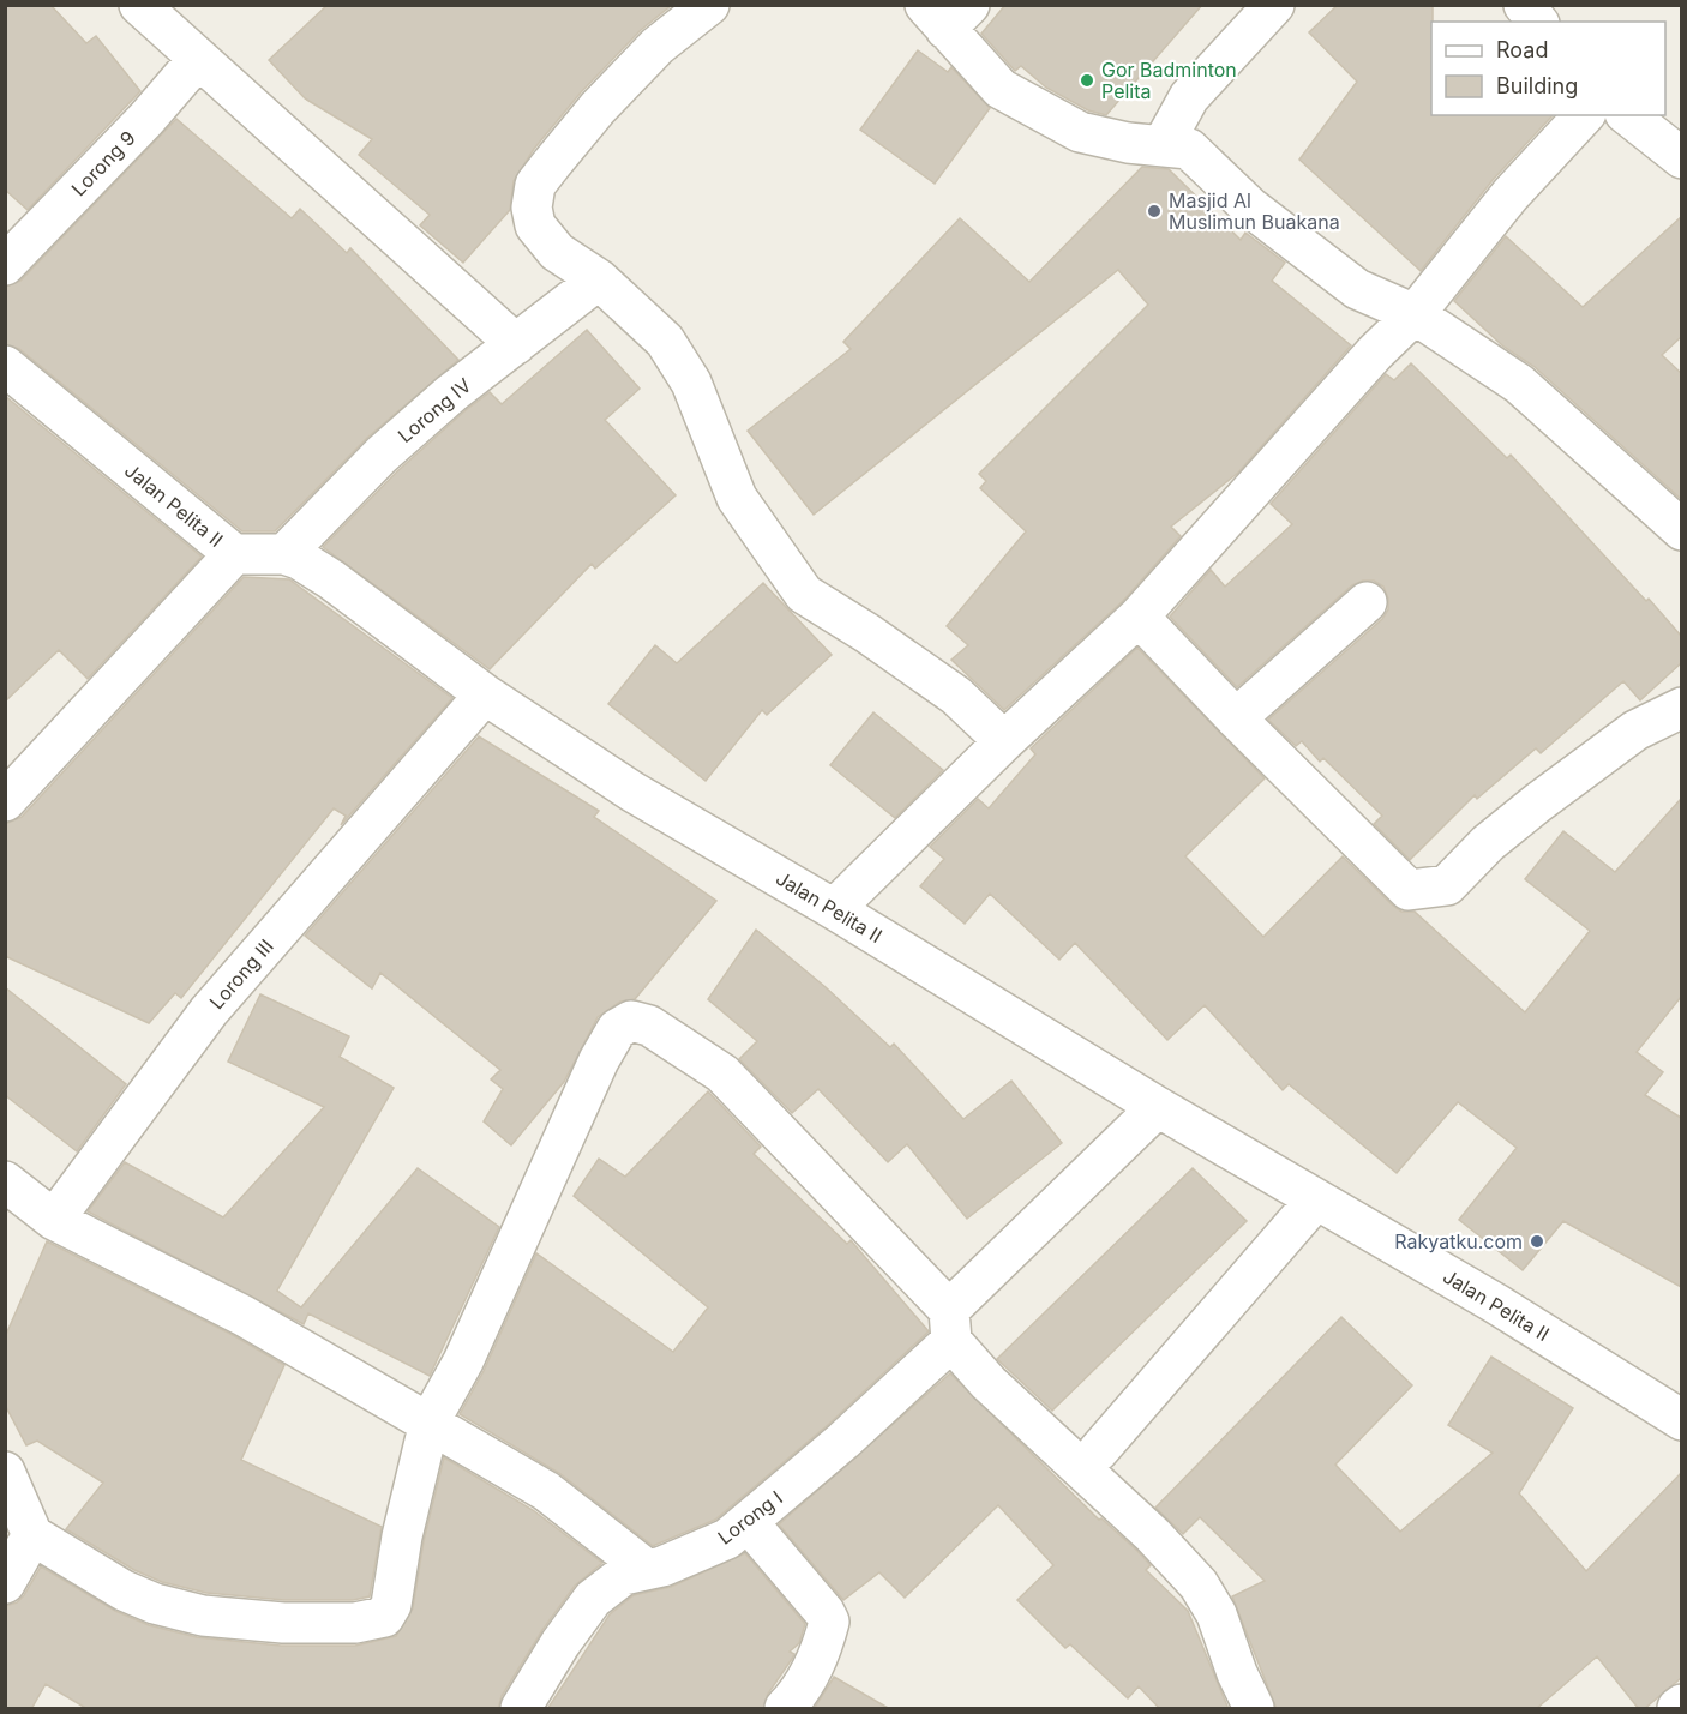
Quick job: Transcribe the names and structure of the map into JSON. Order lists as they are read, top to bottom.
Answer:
{
  "streets": {
    "street": [
      "Lorong 9",
      "Lorong IV",
      "Jalan Pelita II",
      "Lorong III",
      "Lorong I"
    ]
  },
  "crossings": [
    ["Lorong IV", "Jalan Pelita II"],
    ["Jalan Pelita II", "Lorong III"],
    ["Jalan Pelita II", "Lorong I"]
  ],
  "places": ["Gor Badminton Pelita", "Masjid Al Muslimun Buakana", "Rakyatku.com"],
  "legend": ["Road", "Building"]
}
